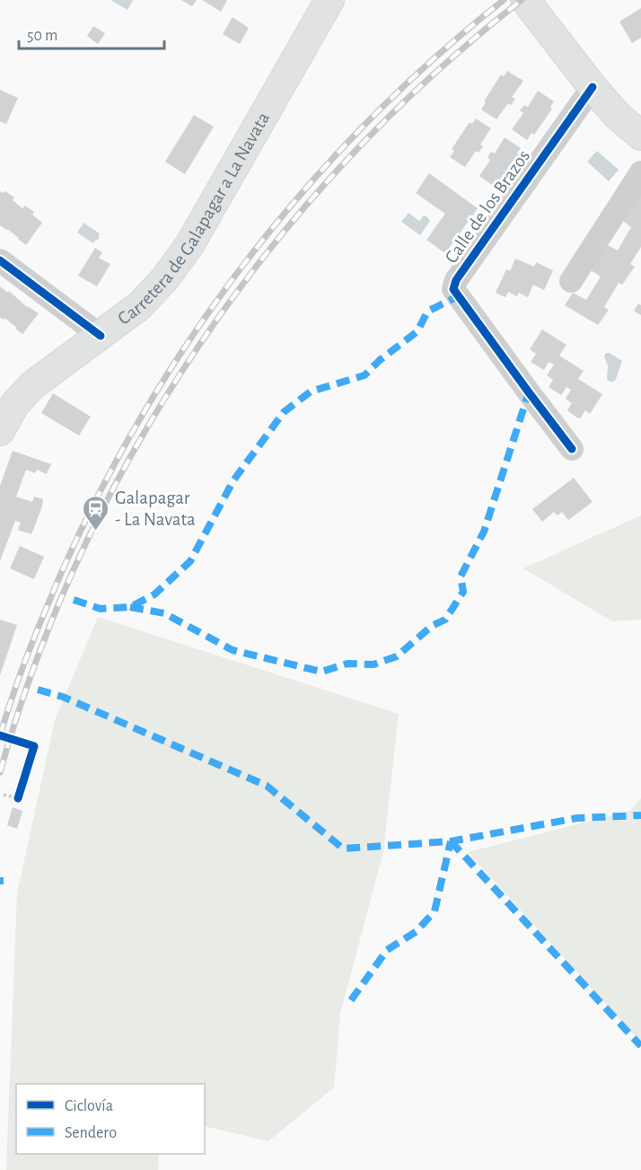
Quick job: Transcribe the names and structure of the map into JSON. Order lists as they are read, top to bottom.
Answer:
{
  "streets": {
    "main road": ["Carretera de Galapagar a La Navata"],
    "street": ["Calle de los Brazos"]
  },
  "places": {
    "station": ["Galapagar - La Navata"]
  },
  "legend": ["Ciclovía", "Sendero"],
  "scale_bar": "50 m"
}
